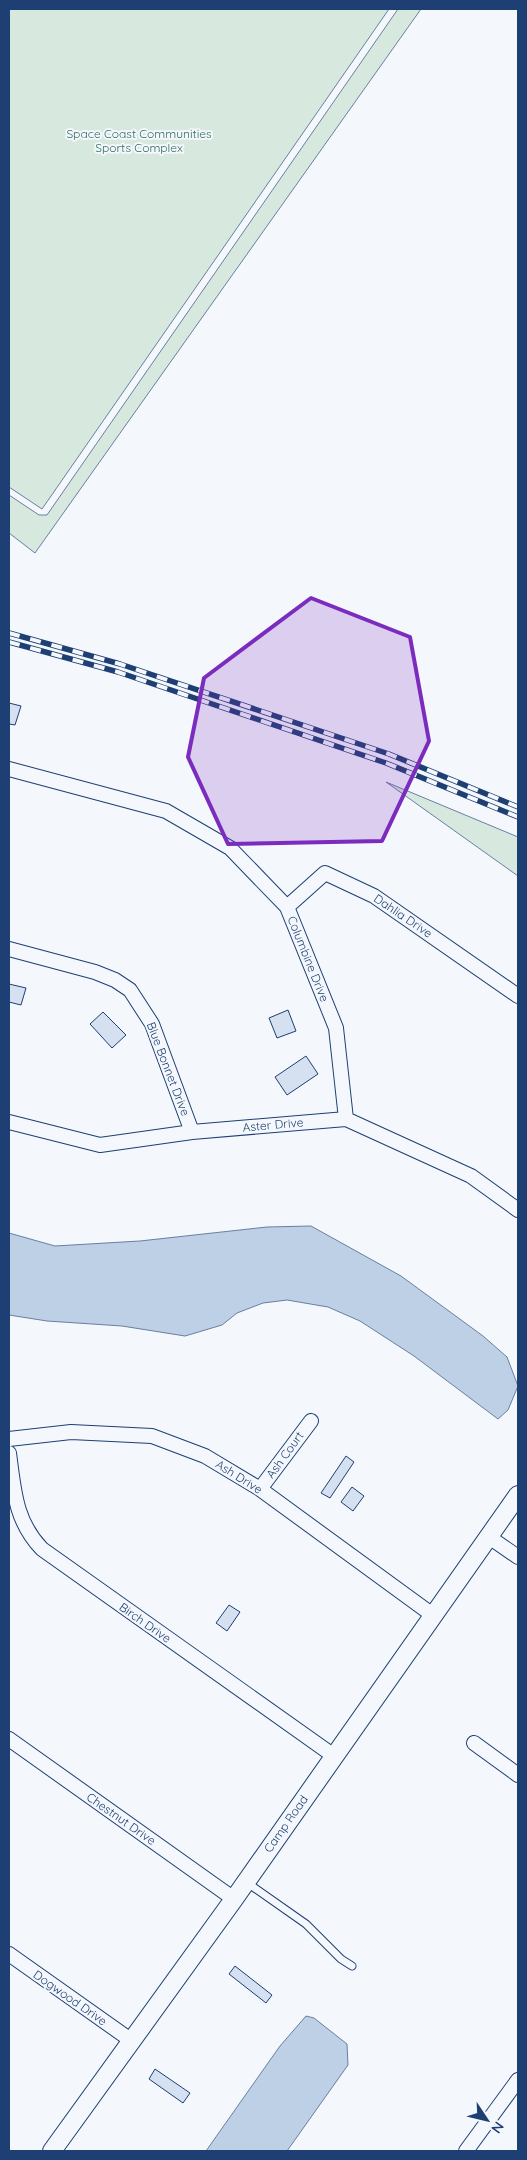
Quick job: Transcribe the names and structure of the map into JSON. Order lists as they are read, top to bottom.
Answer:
{
  "streets": {
    "street": [
      "Dahlia Drive",
      "Columbine Drive",
      "Blue Bonnet Drive",
      "Aster Drive",
      "Ash Court",
      "Ash Drive",
      "Birch Drive",
      "Chestnut Drive",
      "Camp Road",
      "Dogwood Drive"
    ]
  },
  "crossings": [
    ["Dahlia Drive", "Columbine Drive"],
    ["Columbine Drive", "Aster Drive"],
    ["Blue Bonnet Drive", "Aster Drive"],
    ["Ash Court", "Ash Drive"],
    ["Ash Drive", "Camp Road"],
    ["Birch Drive", "Camp Road"],
    ["Chestnut Drive", "Camp Road"],
    ["Camp Road", "Dogwood Drive"]
  ],
  "parks": ["Space Coast Communities Sports Complex"],
  "north": "bottom right"
}
